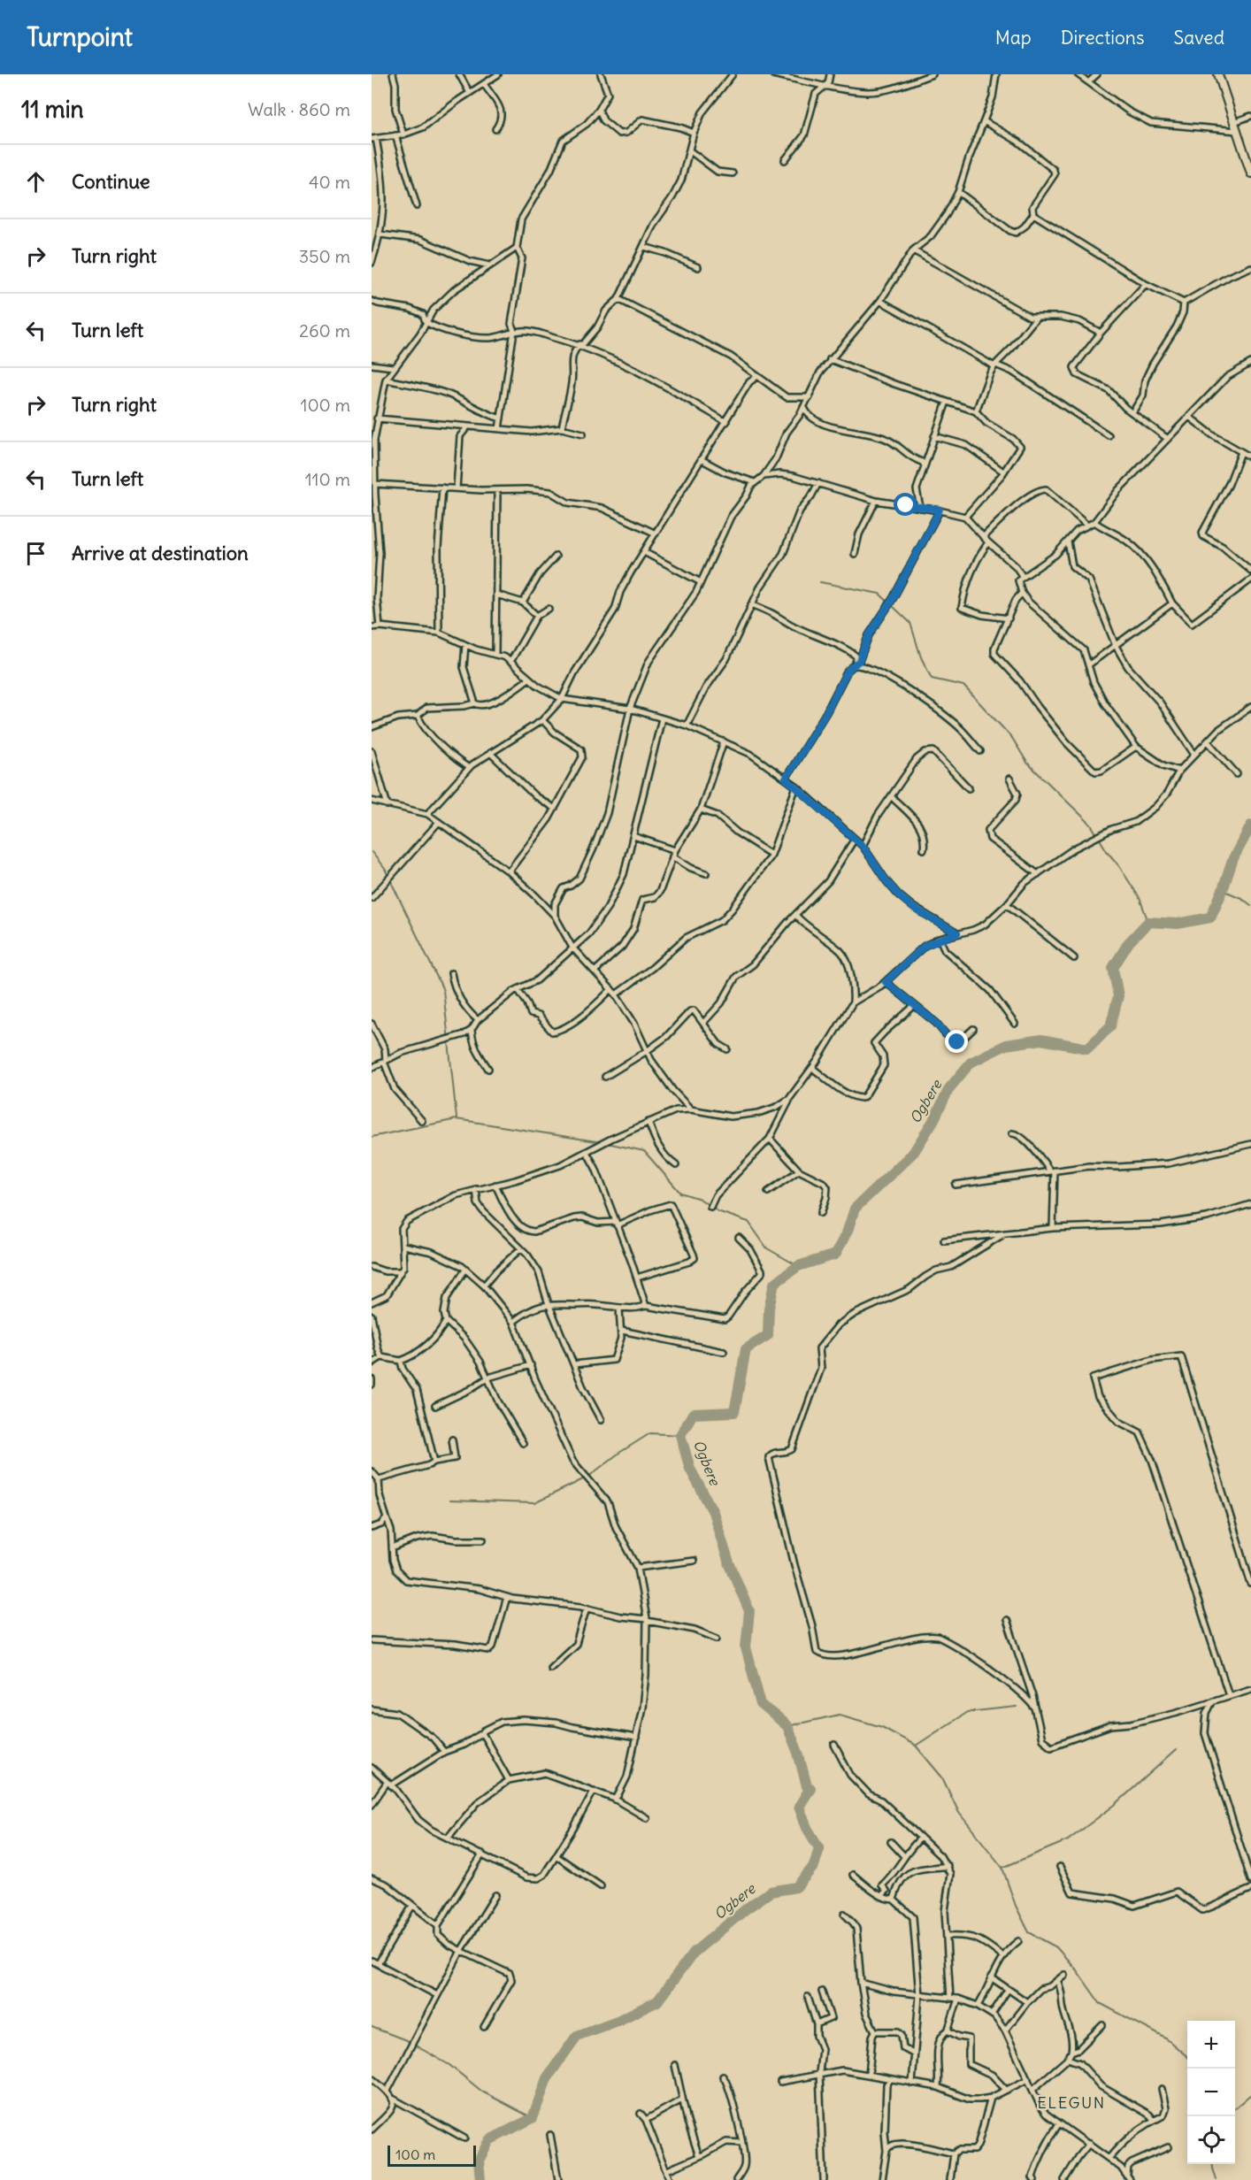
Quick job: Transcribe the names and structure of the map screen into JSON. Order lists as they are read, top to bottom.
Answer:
{
  "districts": ["ELEGUN"],
  "water": ["Ogbere"],
  "scale_bar": "100 m",
  "page": {
    "header": "Turnpoint",
    "nav": ["Map", "Directions", "Saved"],
    "heading": ["11 min", "Walk · 860 m"],
    "list": [
      ["Continue", "40 m"],
      ["Turn right", "350 m"],
      ["Turn left", "260 m"],
      ["Turn right", "100 m"],
      ["Turn left", "110 m"],
      "Arrive at destination"
    ],
    "map_buttons": ["+", "−"],
    "scale": "100 m"
  }
}
